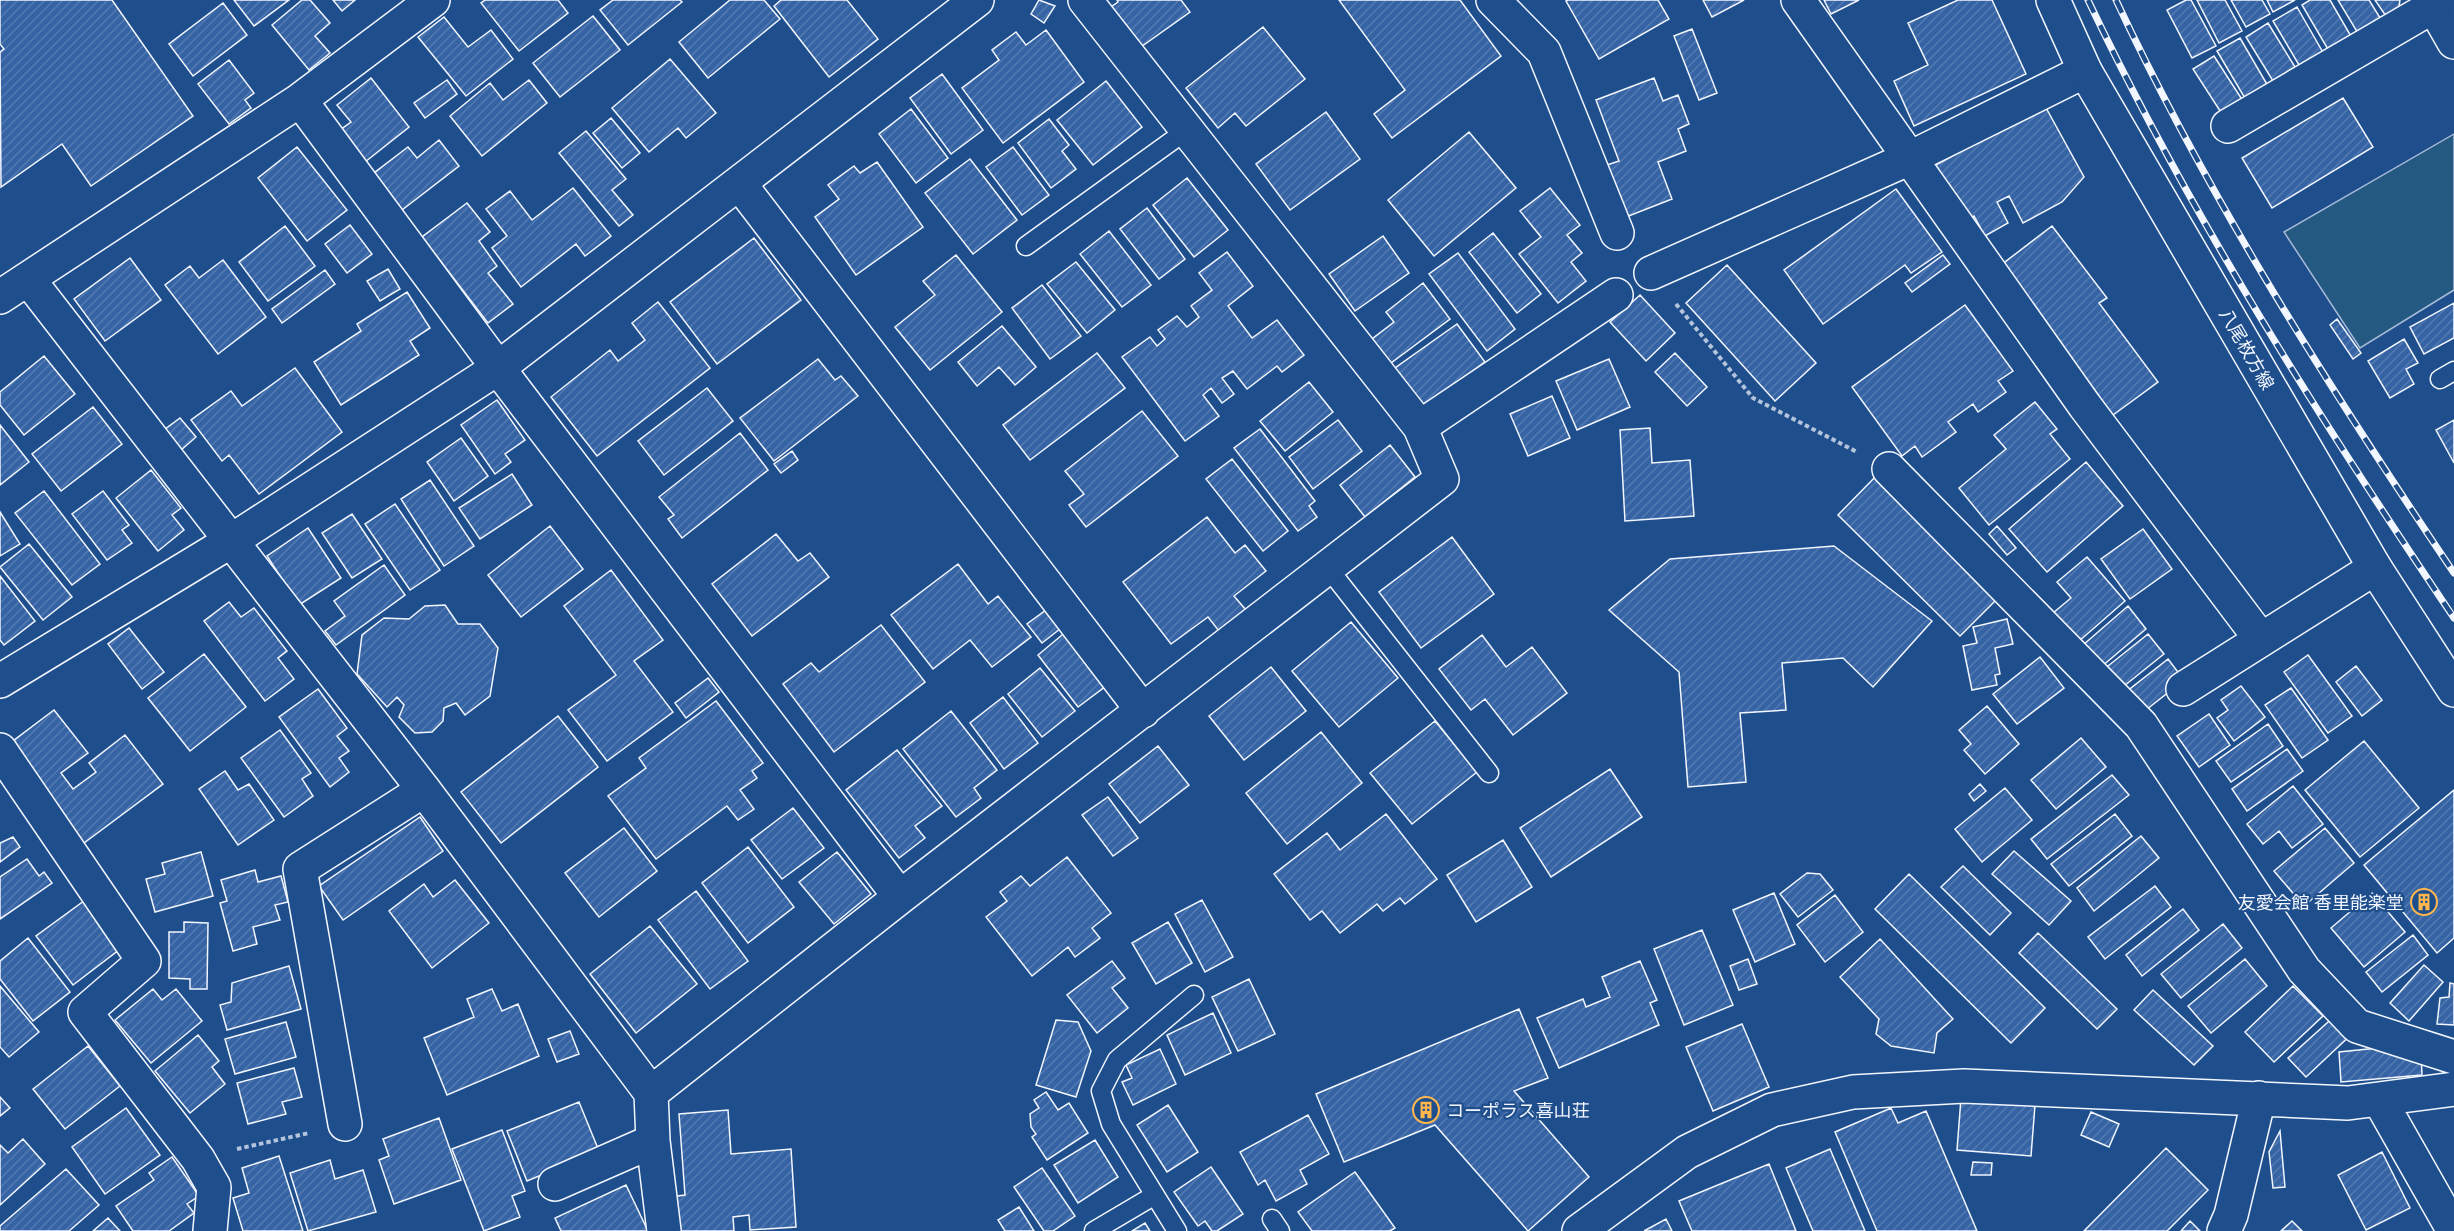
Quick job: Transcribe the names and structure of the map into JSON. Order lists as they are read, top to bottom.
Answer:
{
  "streets": {
    "street": ["八尾枚方線"]
  },
  "places": {
    "building": ["友愛会館 香里能楽堂", "コーポラス喜山荘"]
  }
}
